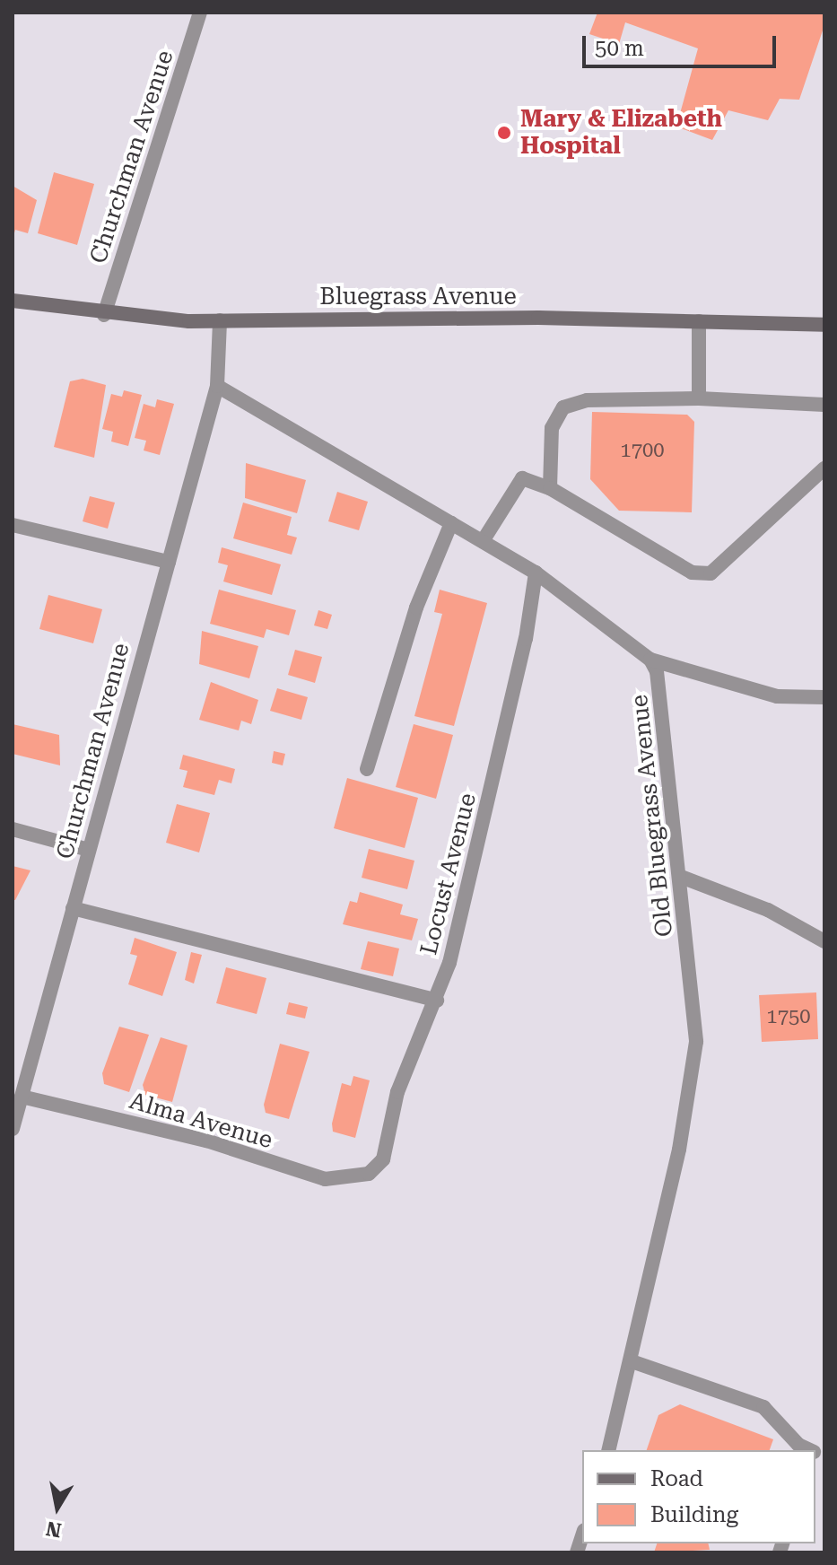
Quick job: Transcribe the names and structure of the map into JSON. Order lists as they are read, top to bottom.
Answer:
{
  "streets": {
    "street": [
      "Churchman Avenue",
      "Bluegrass Avenue",
      "Old Bluegrass Avenue",
      "Locust Avenue",
      "Alma Avenue"
    ]
  },
  "crossings": [
    ["Churchman Avenue", "Bluegrass Avenue"],
    ["Churchman Avenue", "Old Bluegrass Avenue"],
    ["Churchman Avenue", "Alma Avenue"],
    ["Old Bluegrass Avenue", "Locust Avenue"],
    ["Locust Avenue", "Alma Avenue"]
  ],
  "places": ["Mary & Elizabeth Hospital"],
  "house_numbers": ["1700", "1750"],
  "legend": ["Road", "Building"],
  "scale_bar": "50 m",
  "north": "bottom"
}
